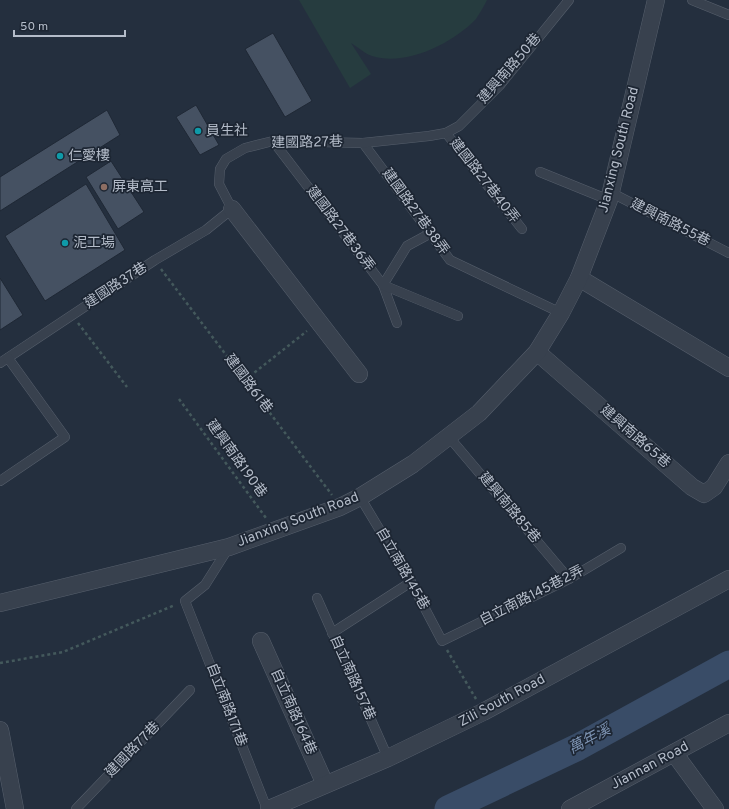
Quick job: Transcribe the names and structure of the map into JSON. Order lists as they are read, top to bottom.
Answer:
{
  "streets": {
    "street": [
      "Jianxing South Road",
      "建興南路65巷",
      "Zili South Road",
      "自立南路164巷",
      "Jiannan Road"
    ],
    "lane": [
      "建興南路50巷",
      "建國路27巷",
      "建國路27巷40弄",
      "建國路27巷38弄",
      "建興南路55巷",
      "建國路27巷36弄",
      "建國路37巷",
      "建興南路85巷",
      "自立南路145巷",
      "自立南路145巷2弄",
      "自立南路157巷",
      "自立南路171巷",
      "建國路77巷"
    ],
    "path": ["建國路61巷", "建興南路190巷"]
  },
  "crossings": [
    ["建興南路50巷", "建國路27巷"],
    ["建興南路50巷", "建國路27巷40弄"],
    ["建國路27巷", "建國路27巷40弄"],
    ["建國路27巷", "建國路27巷38弄"],
    ["建國路27巷", "建國路27巷36弄"],
    ["建國路27巷", "建國路37巷"],
    ["Jianxing South Road", "建國路27巷38弄"],
    ["Jianxing South Road", "建興南路55巷"],
    ["Jianxing South Road", "建國路61巷"],
    ["Jianxing South Road", "建興南路65巷"],
    ["Jianxing South Road", "建興南路190巷"],
    ["Jianxing South Road", "建興南路85巷"],
    ["Jianxing South Road", "自立南路145巷"],
    ["建國路37巷", "建國路61巷"],
    ["建興南路85巷", "自立南路145巷2弄"],
    ["自立南路145巷", "自立南路145巷2弄"],
    ["自立南路157巷", "Zili South Road"],
    ["Zili South Road", "自立南路171巷"],
    ["Zili South Road", "自立南路164巷"]
  ],
  "water": ["萬年溪"],
  "places": [
    "員生社",
    "仁愛樓",
    "屏東高工",
    "泥工場"
  ],
  "scale_bar": "50 m"
}
